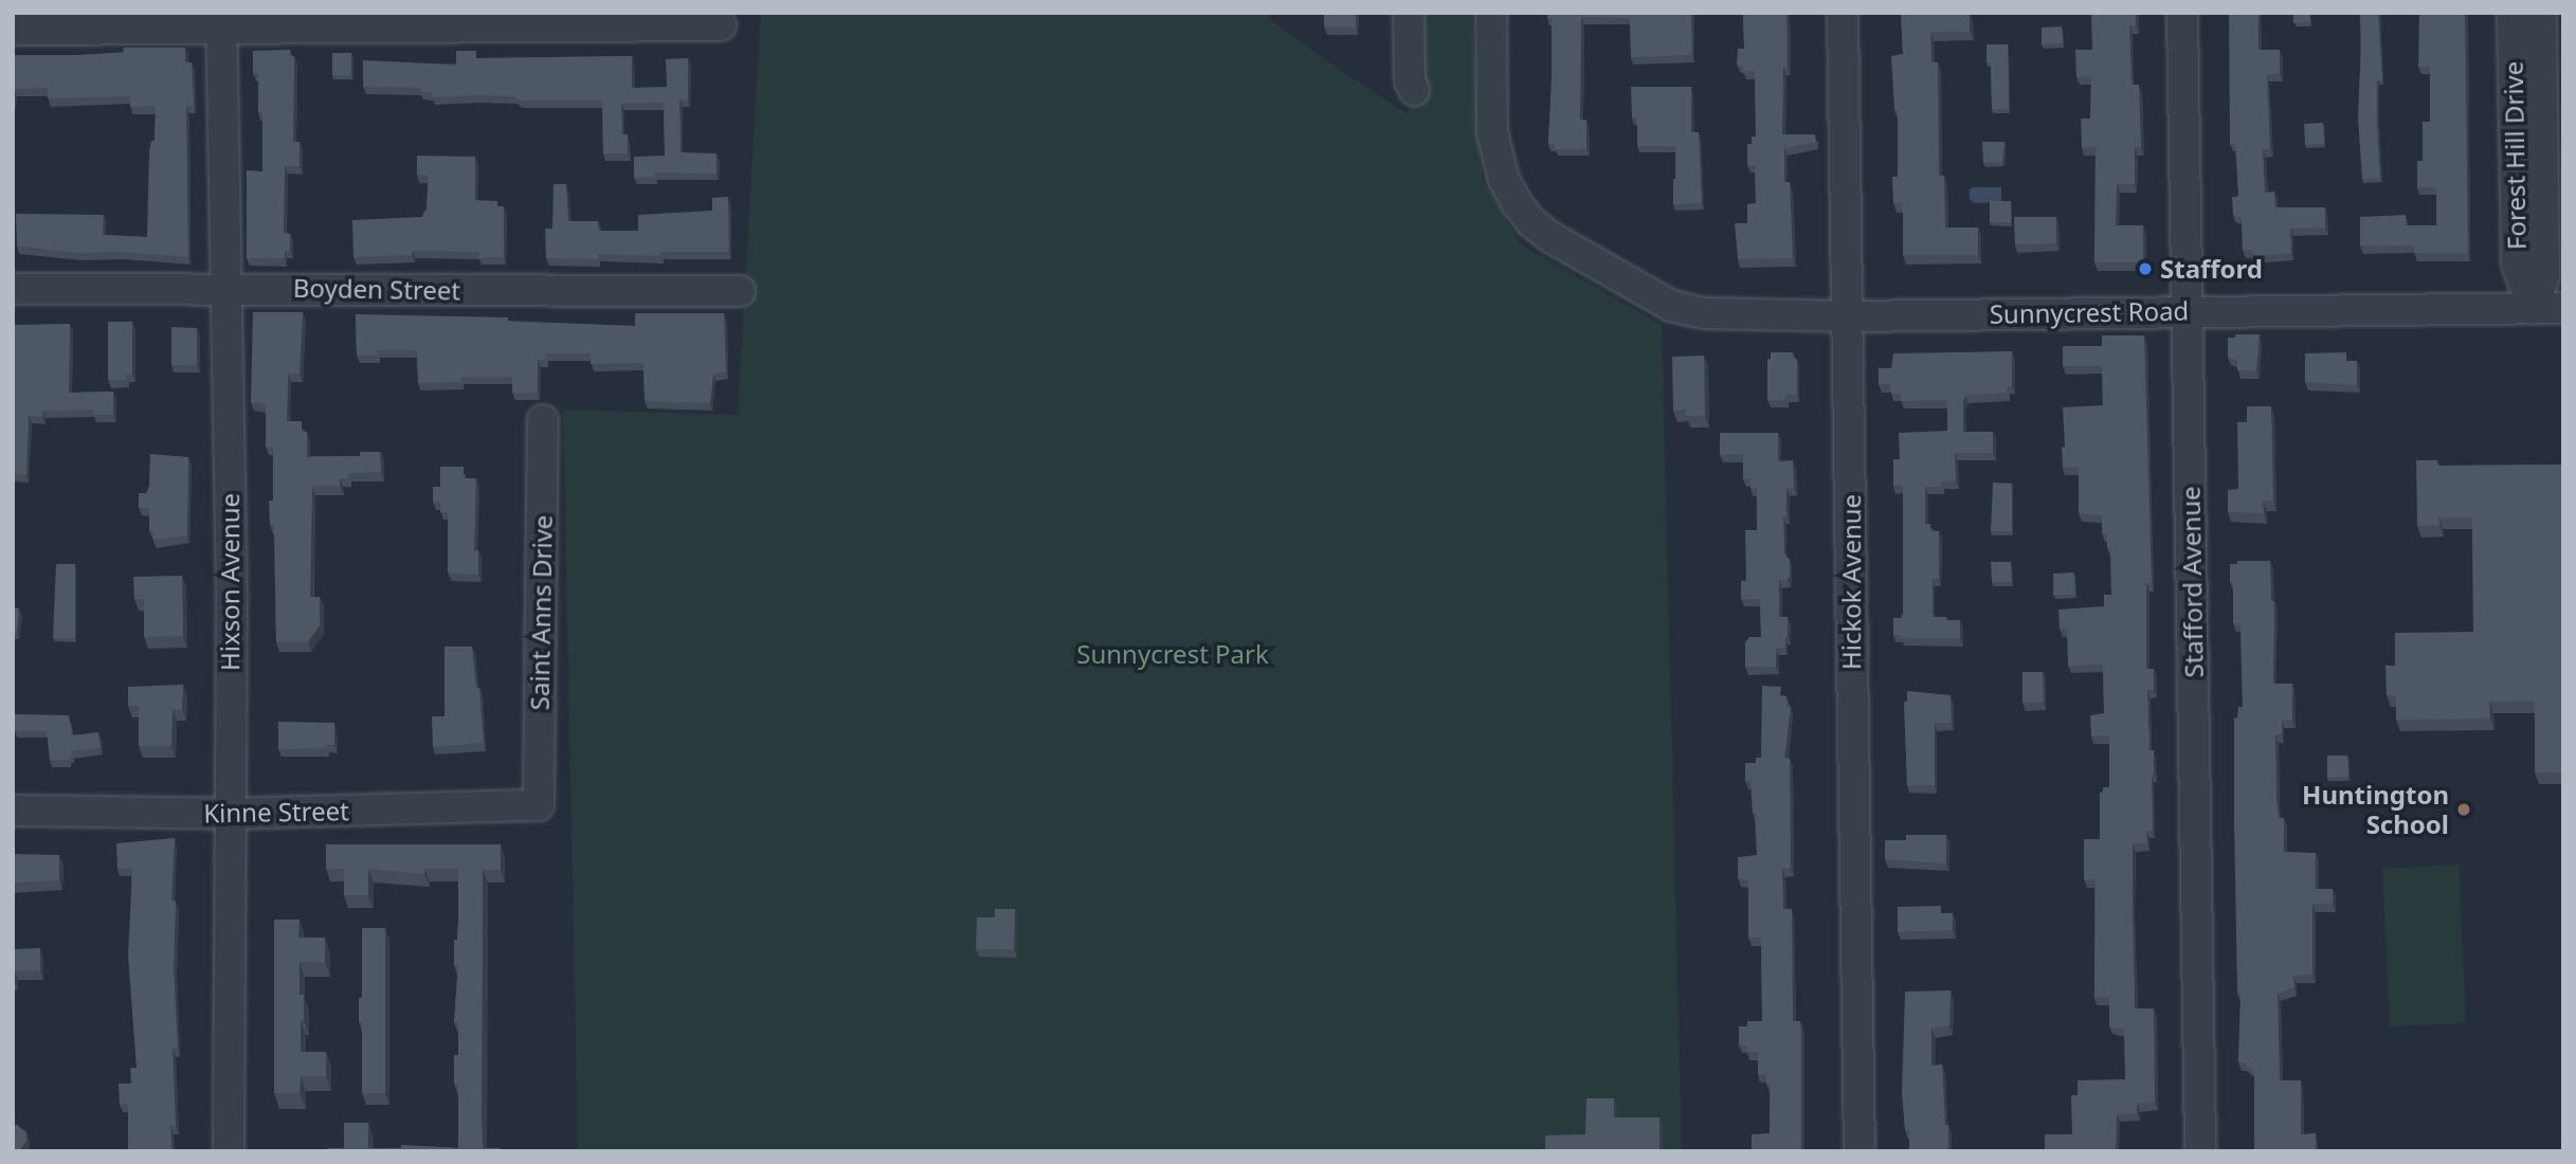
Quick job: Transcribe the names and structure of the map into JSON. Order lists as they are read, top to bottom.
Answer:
{
  "streets": {
    "street": [
      "Forest Hill Drive",
      "Boyden Street",
      "Sunnycrest Road",
      "Hixson Avenue",
      "Hickok Avenue",
      "Stafford Avenue",
      "Saint Anns Drive",
      "Kinne Street"
    ]
  },
  "crossings": [
    ["Forest Hill Drive", "Sunnycrest Road"],
    ["Boyden Street", "Hixson Avenue"],
    ["Sunnycrest Road", "Hickok Avenue"],
    ["Sunnycrest Road", "Stafford Avenue"],
    ["Hixson Avenue", "Kinne Street"],
    ["Saint Anns Drive", "Kinne Street"]
  ],
  "parks": ["Sunnycrest Park"],
  "places": ["Stafford", "Huntington School"]
}
